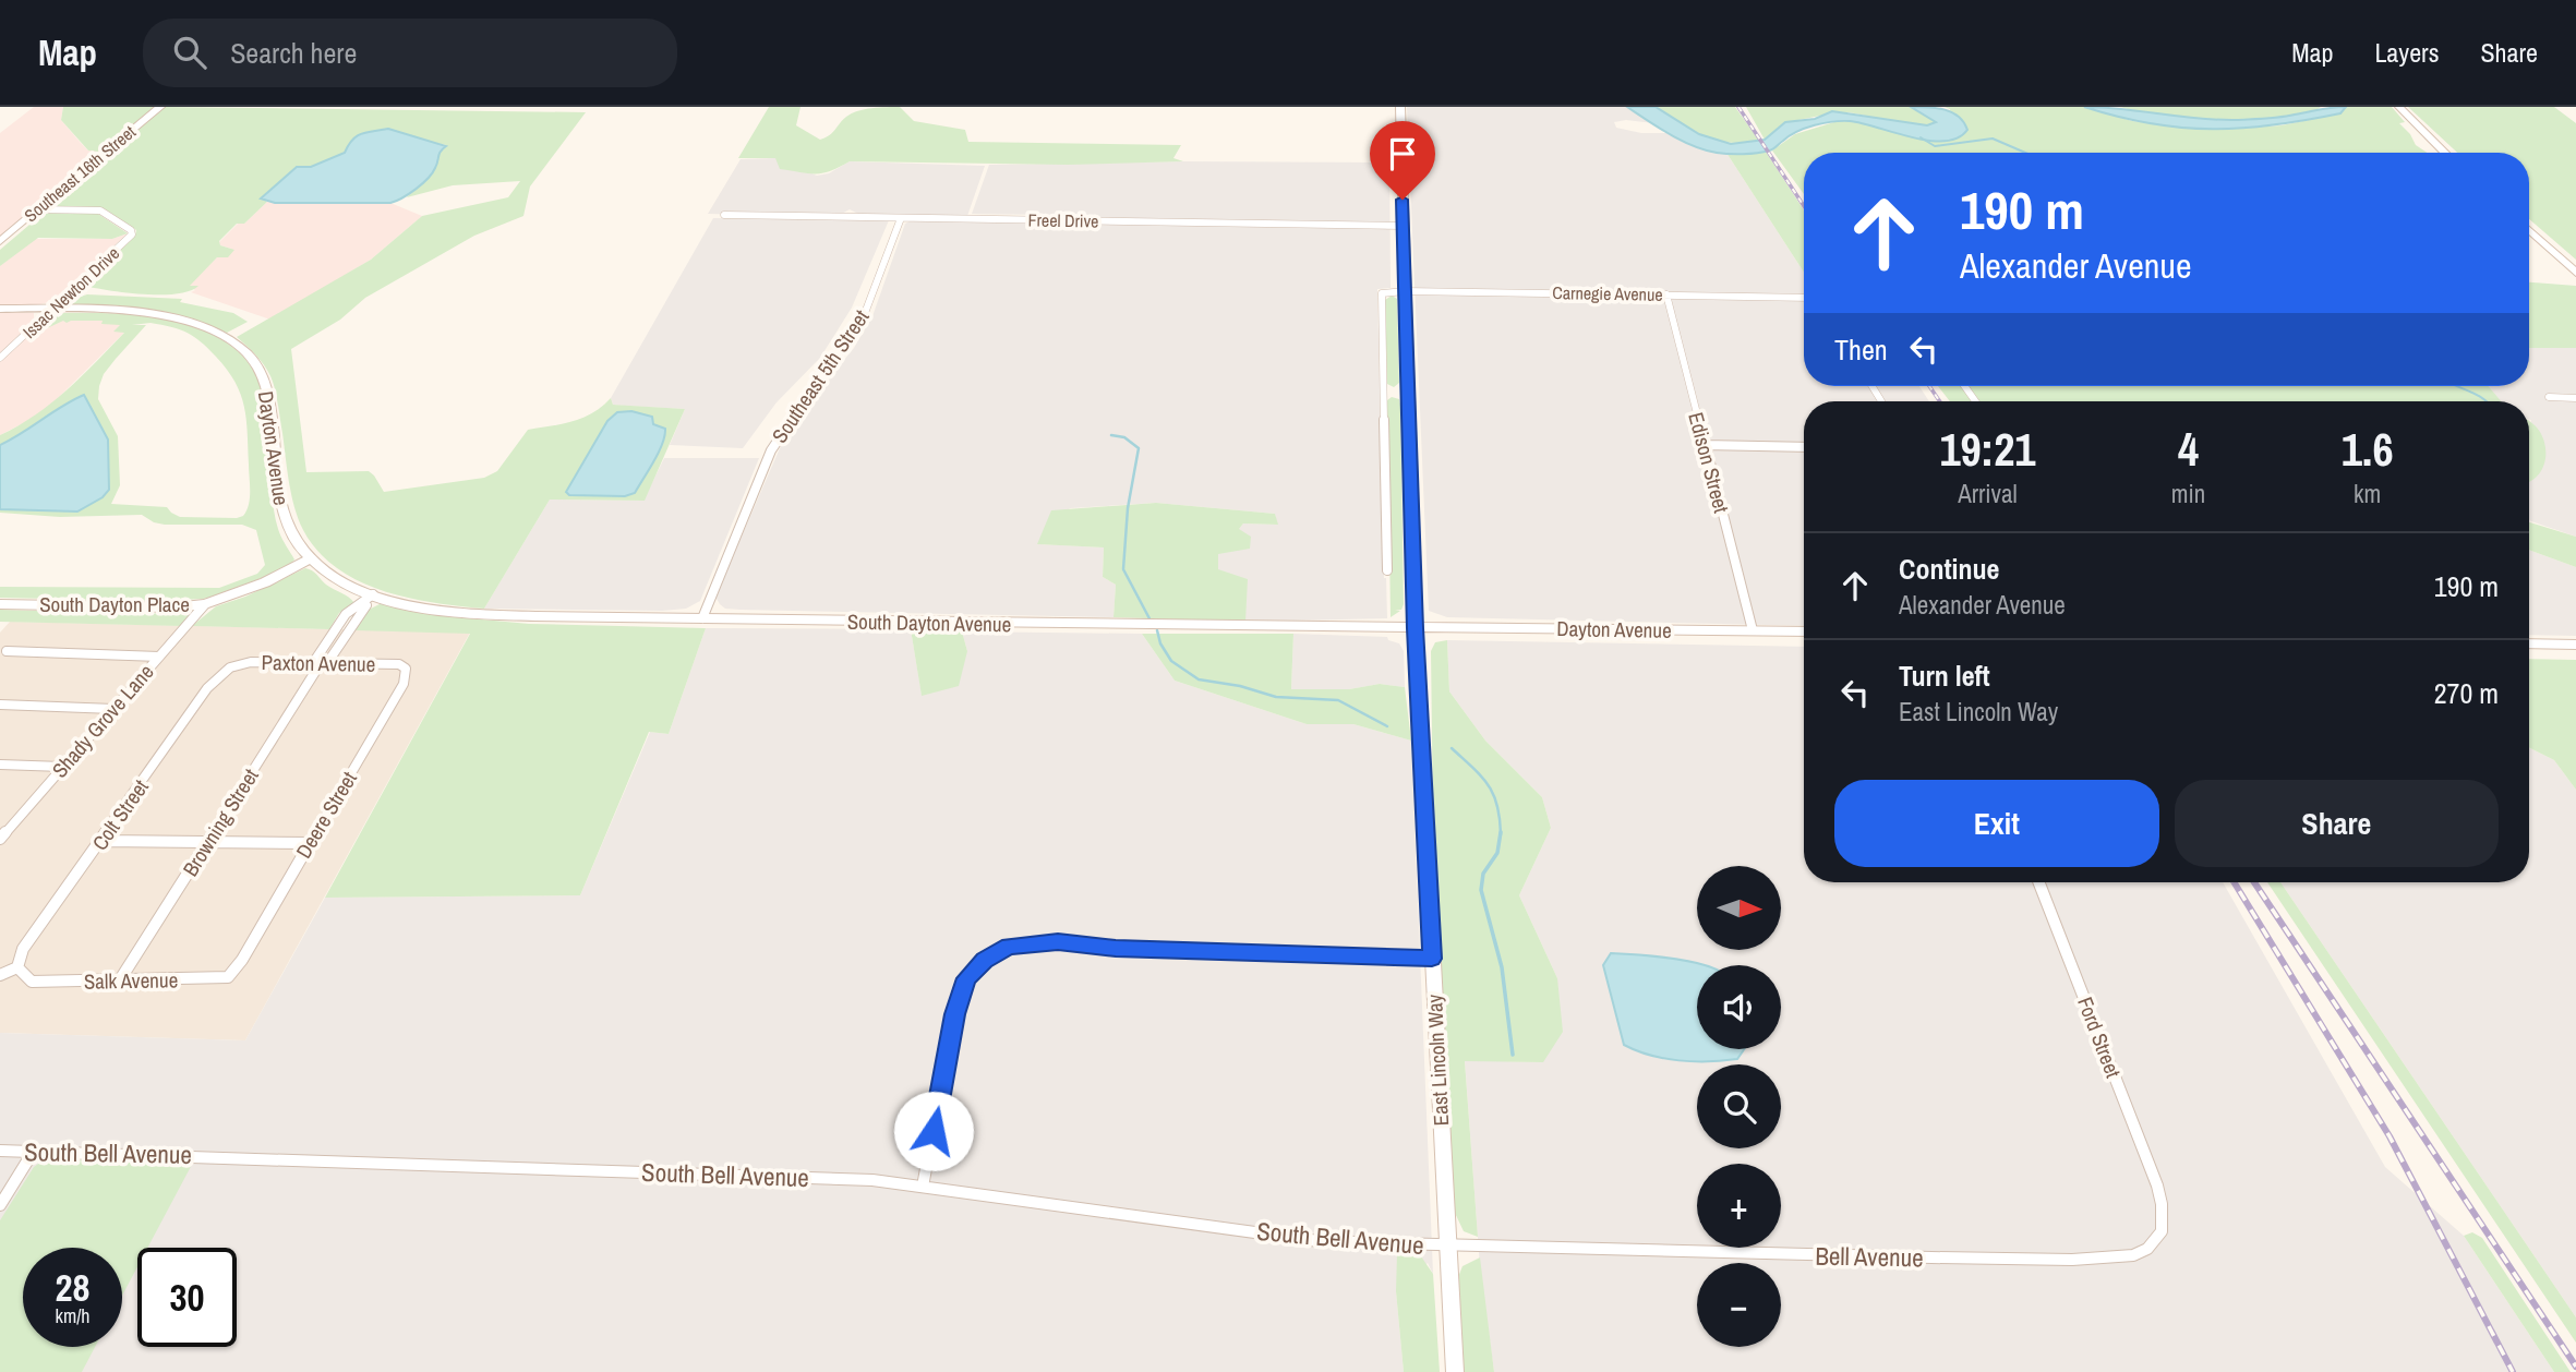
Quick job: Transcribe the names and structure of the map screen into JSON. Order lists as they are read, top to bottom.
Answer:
{
  "streets": {
    "main road": [
      "Southeast 16th Street",
      "Dayton Avenue",
      "South Dayton Place",
      "South Dayton Avenue",
      "East Lincoln Way"
    ],
    "street": [
      "Freel Drive",
      "Issac Newton Drive",
      "Carnegie Avenue",
      "Southeast 5th Street",
      "Edison Street",
      "Paxton Avenue",
      "Shady Grove Lane",
      "Colt Street",
      "Deere Street",
      "Browning Street",
      "Salk Avenue",
      "Ford Street",
      "South Bell Avenue",
      "Bell Avenue"
    ]
  },
  "crossings": [
    ["Southeast 16th Street", "Issac Newton Drive"],
    ["Freel Drive", "Southeast 5th Street"],
    ["Freel Drive", "East Lincoln Way"],
    ["Issac Newton Drive", "Dayton Avenue"],
    ["Carnegie Avenue", "Edison Street"],
    ["Carnegie Avenue", "East Lincoln Way"],
    ["Southeast 5th Street", "South Dayton Avenue"],
    ["Dayton Avenue", "Edison Street"],
    ["Dayton Avenue", "South Dayton Place"],
    ["Dayton Avenue", "South Dayton Avenue"],
    ["Dayton Avenue", "Browning Street"],
    ["Dayton Avenue", "East Lincoln Way"],
    ["South Dayton Place", "Shady Grove Lane"],
    ["South Dayton Avenue", "East Lincoln Way"],
    ["Paxton Avenue", "Colt Street"],
    ["Paxton Avenue", "Deere Street"],
    ["Paxton Avenue", "Browning Street"],
    ["Colt Street", "Salk Avenue"],
    ["Deere Street", "Salk Avenue"],
    ["Browning Street", "Salk Avenue"],
    ["Ford Street", "Bell Avenue"],
    ["East Lincoln Way", "South Bell Avenue"],
    ["East Lincoln Way", "Bell Avenue"],
    ["South Bell Avenue", "Bell Avenue"]
  ],
  "north": "right",
  "page": {
    "header": "Map",
    "search": "Search here",
    "nav": ["Map", "Layers", "Share"],
    "turn": ["190 m", "Alexander Avenue"],
    "then": "Then",
    "eta": [
      "19:21",
      "Arrival",
      "4",
      "min",
      "1.6",
      "km"
    ],
    "list": [
      {
        "name": "Continue",
        "note": "Alexander Avenue",
        "value": "190 m"
      },
      {
        "name": "Turn left",
        "note": "East Lincoln Way",
        "value": "270 m"
      }
    ],
    "buttons": ["Exit", "Share"],
    "map_buttons": ["+", "−"],
    "speed": "28 km/h",
    "limit": "30"
  }
}
